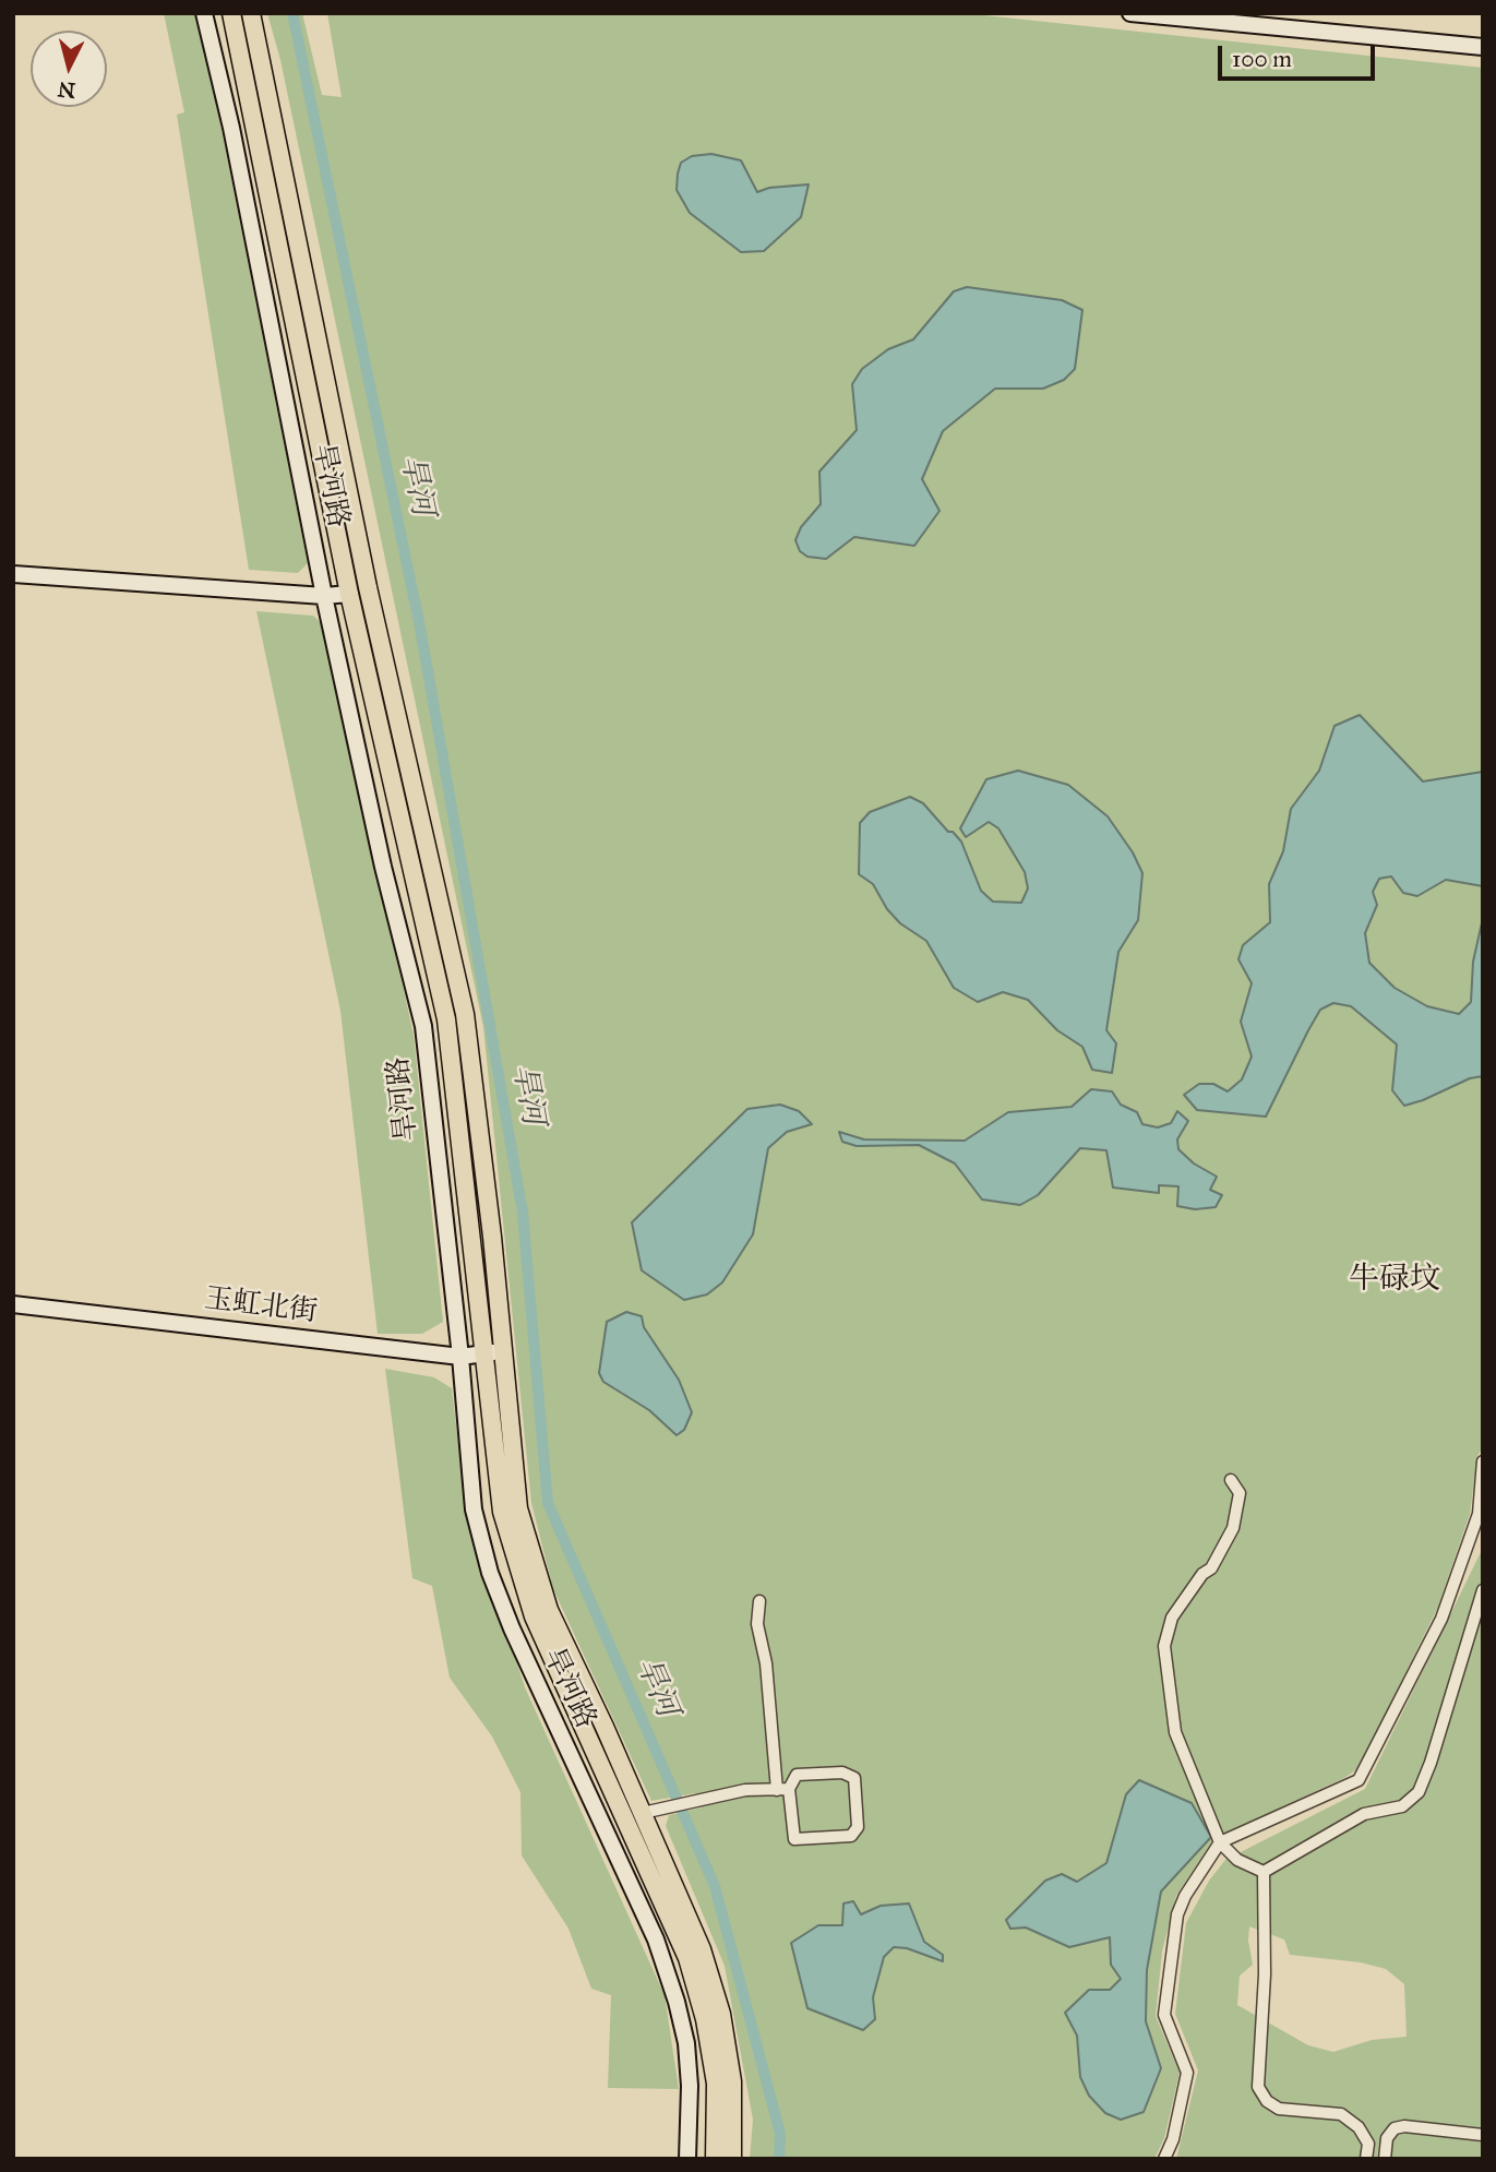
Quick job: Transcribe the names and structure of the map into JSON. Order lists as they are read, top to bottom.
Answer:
{
  "streets": {
    "main road": ["旱河路"],
    "street": ["玉虹北街"]
  },
  "crossings": [
    ["旱河路", "玉虹北街"]
  ],
  "districts": ["牛碌坟"],
  "water": ["旱河"],
  "scale_bar": "100 m",
  "north": "bottom"
}
